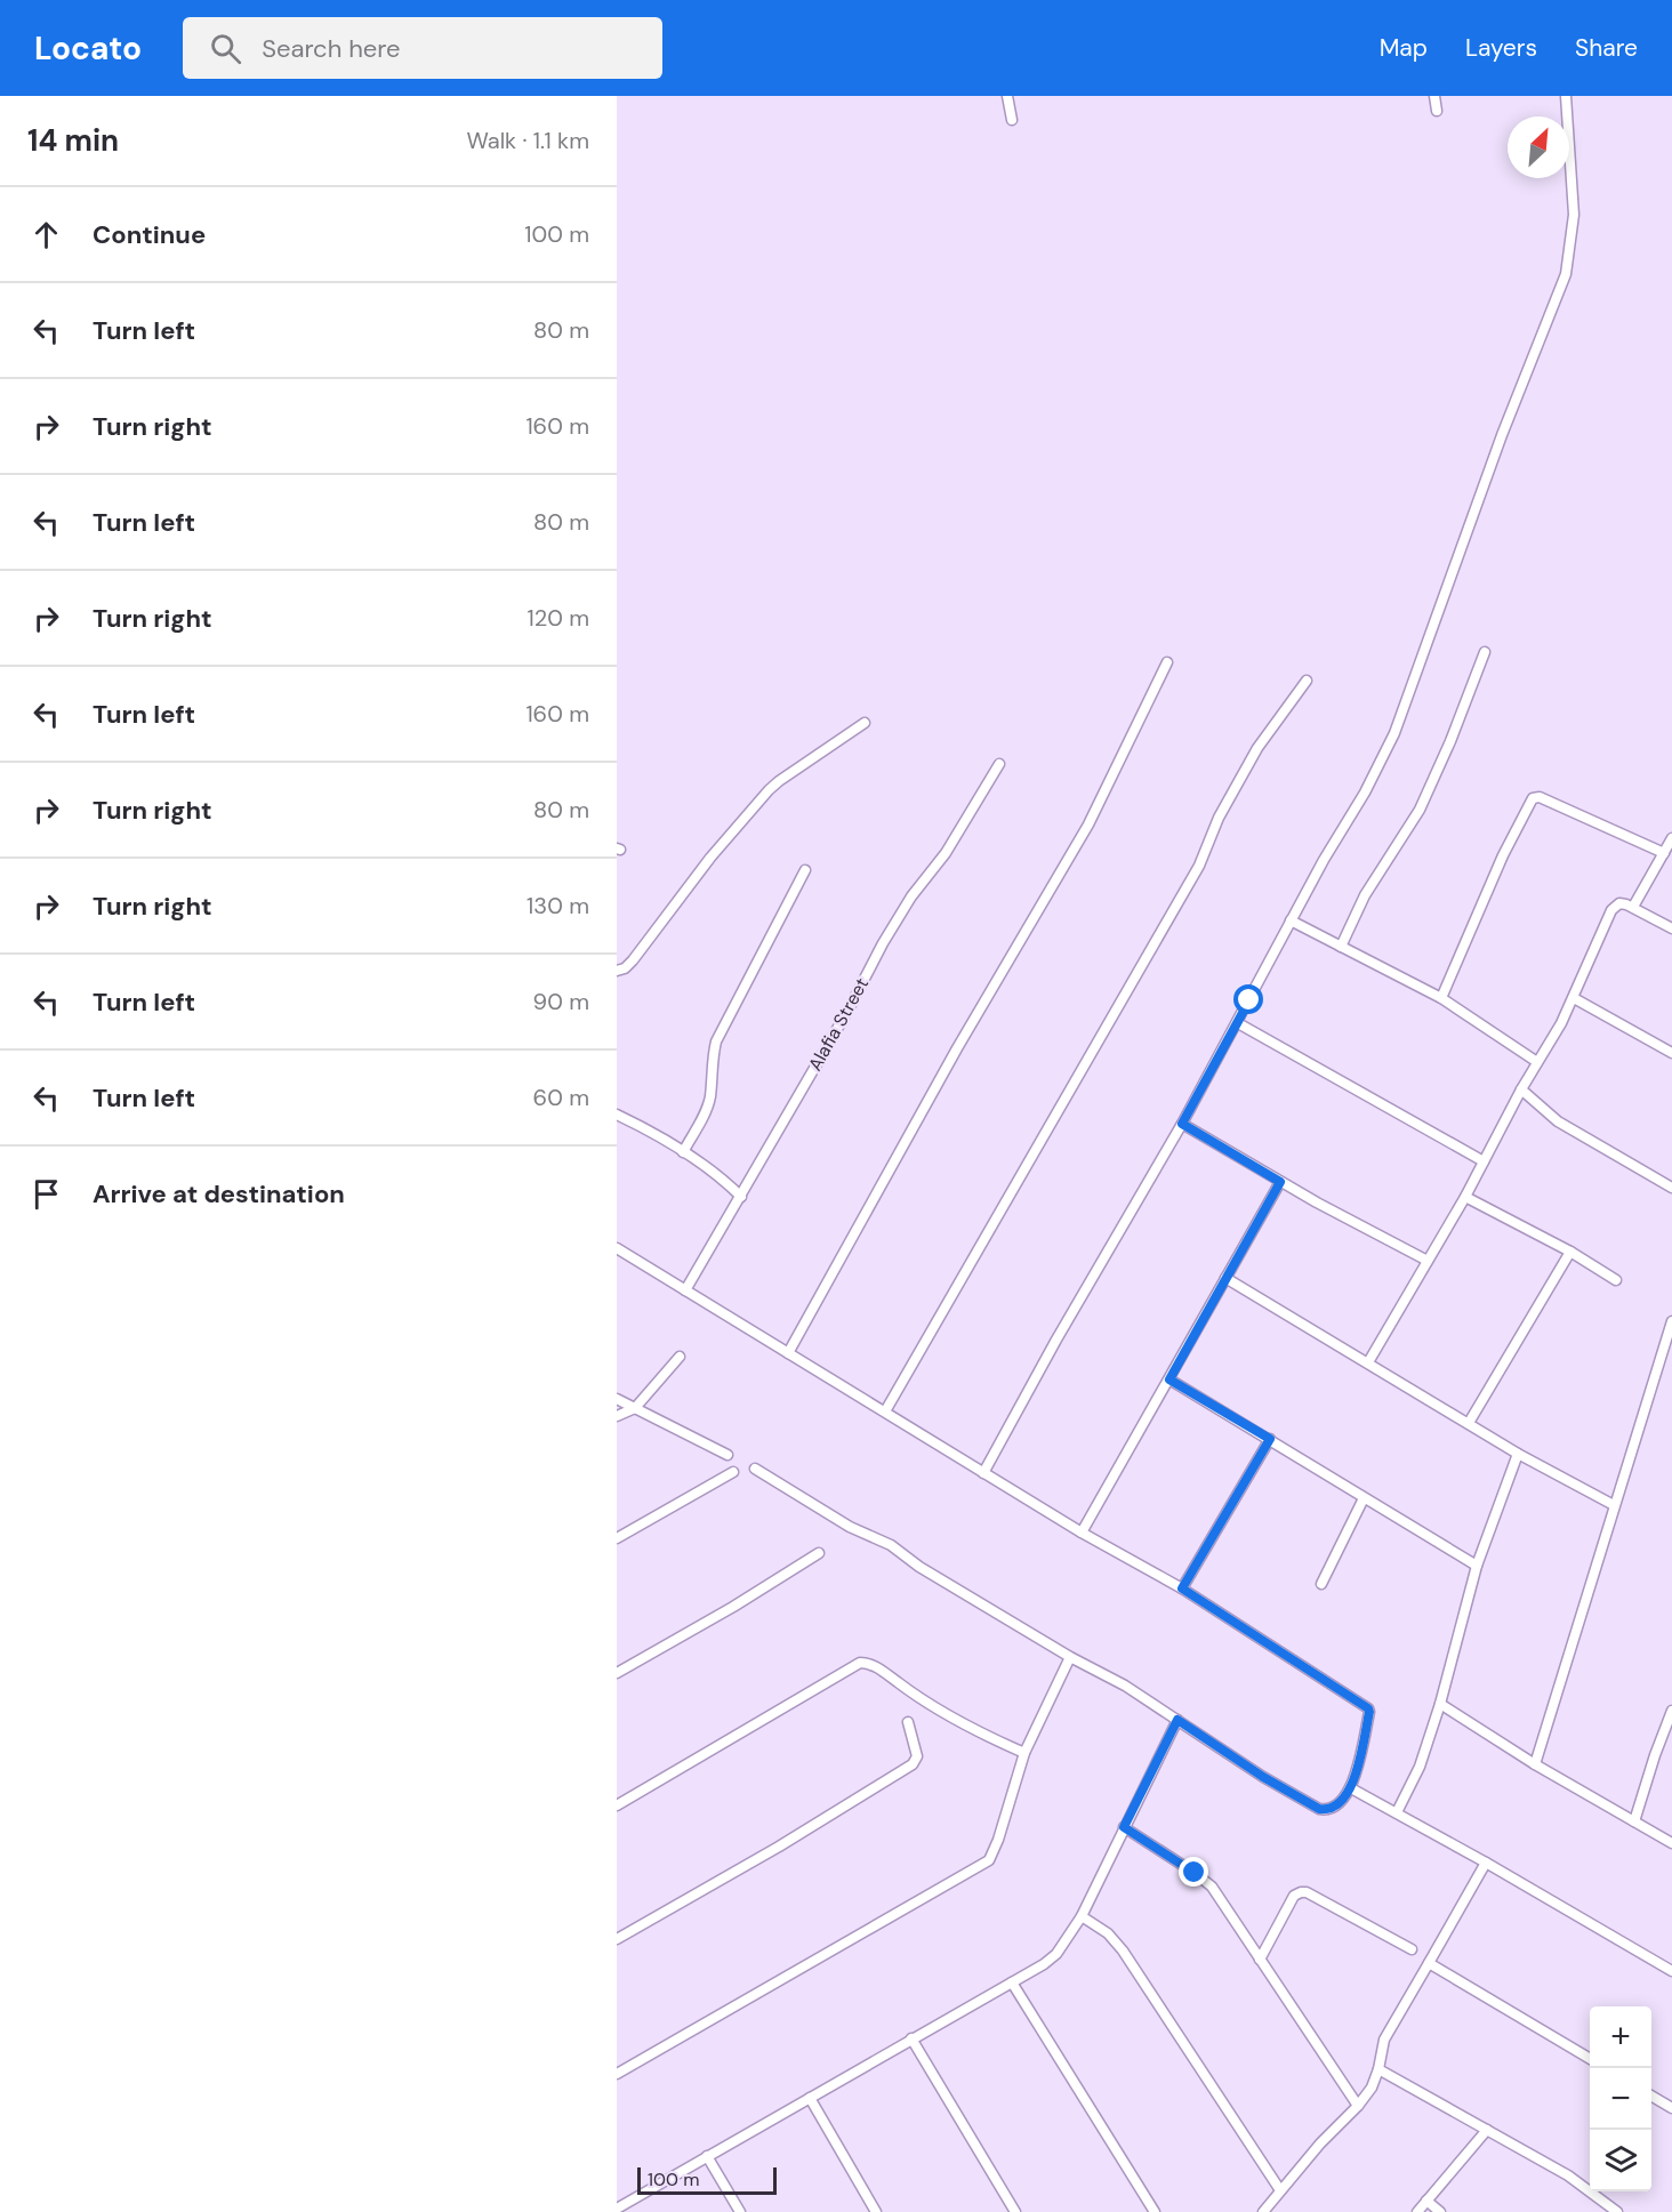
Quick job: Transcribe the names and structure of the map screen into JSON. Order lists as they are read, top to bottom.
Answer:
{
  "streets": {
    "street": ["Alafia Street"]
  },
  "scale_bar": "100 m",
  "north": "top right",
  "page": {
    "header": "Locato",
    "search": "Search here",
    "nav": ["Map", "Layers", "Share"],
    "heading": ["14 min", "Walk · 1.1 km"],
    "list": [
      ["Continue", "100 m"],
      ["Turn left", "80 m"],
      ["Turn right", "160 m"],
      ["Turn left", "80 m"],
      ["Turn right", "120 m"],
      ["Turn left", "160 m"],
      ["Turn right", "80 m"],
      ["Turn right", "130 m"],
      ["Turn left", "90 m"],
      ["Turn left", "60 m"],
      "Arrive at destination"
    ],
    "map_buttons": ["+", "−"],
    "scale": "100 m"
  }
}
